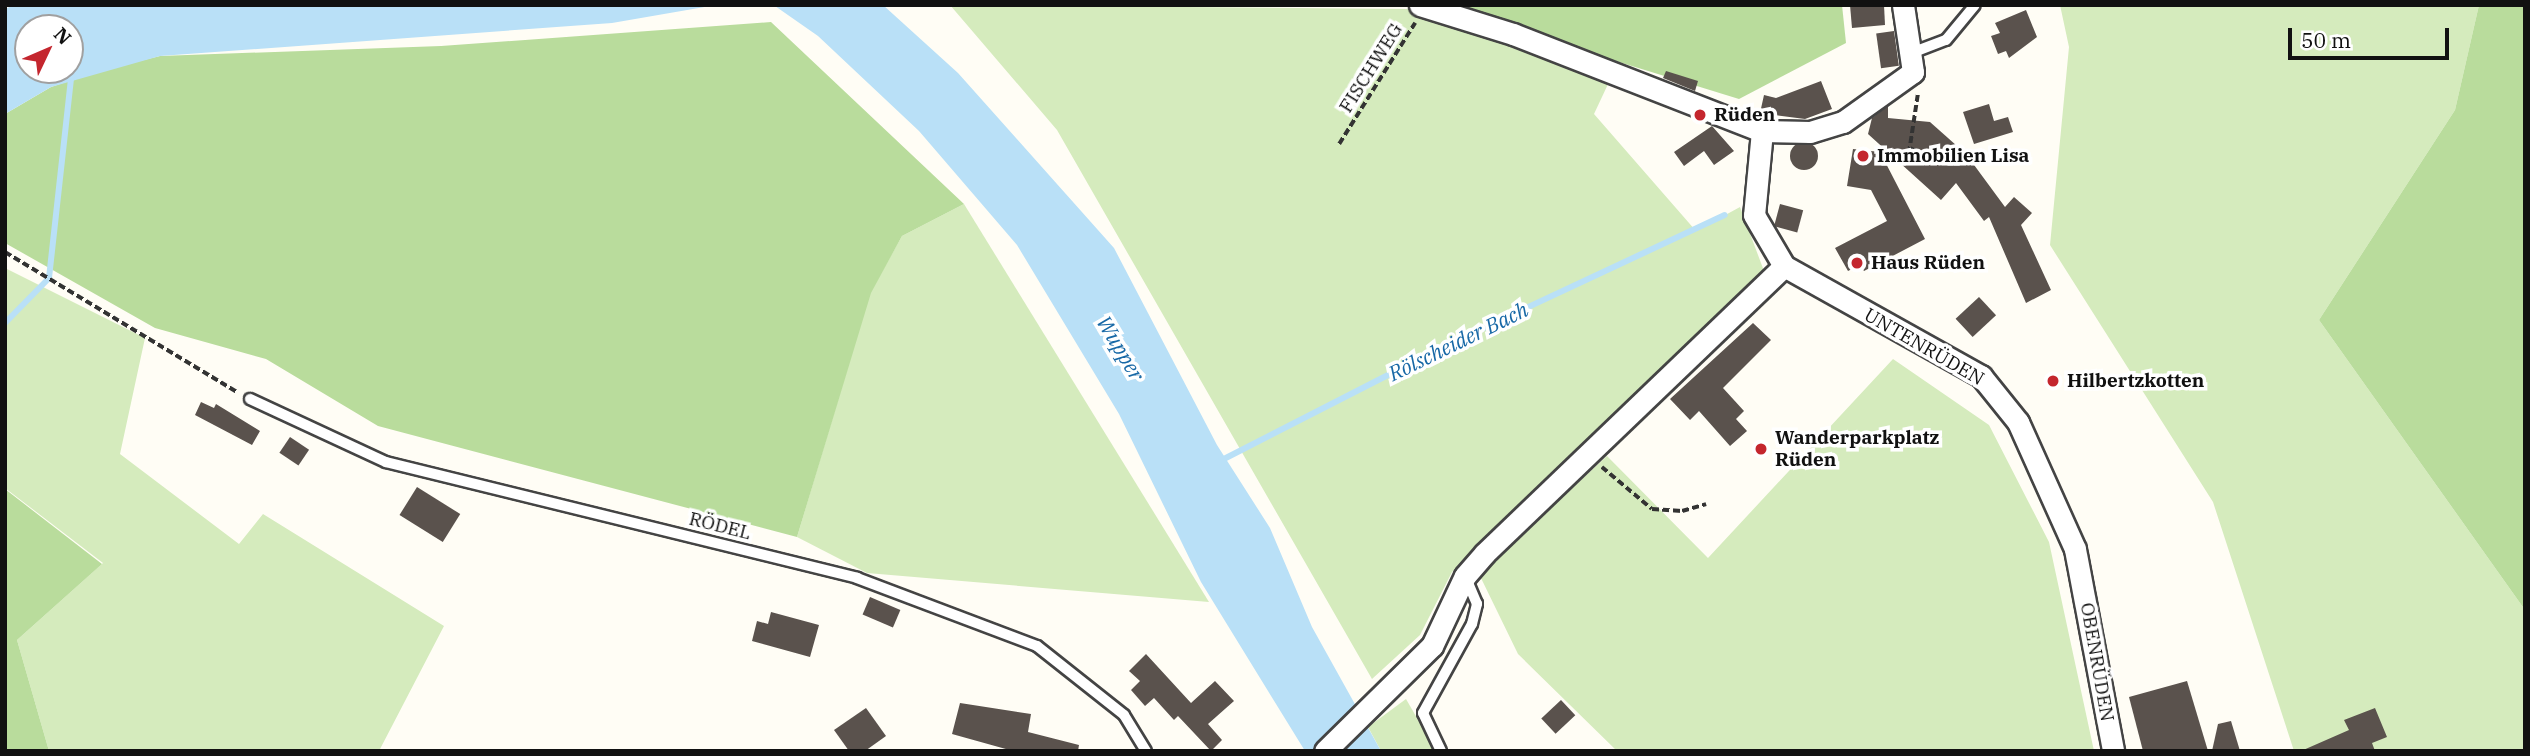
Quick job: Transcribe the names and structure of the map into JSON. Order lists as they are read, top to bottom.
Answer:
{
  "streets": {
    "street": ["UNTENRÜDEN", "OBENRÜDEN"],
    "lane": ["RÖDEL"],
    "path": ["FISCHWEG"]
  },
  "crossings": [
    ["UNTENRÜDEN", "OBENRÜDEN"]
  ],
  "water": ["Rölscheider Bach", "Wupper"],
  "places": [
    "Rüden",
    "Immobilien Lisa",
    "Haus Rüden",
    "Hilbertzkotten",
    "Wanderparkplatz Rüden"
  ],
  "scale_bar": "50 m",
  "north": "top right"
}
